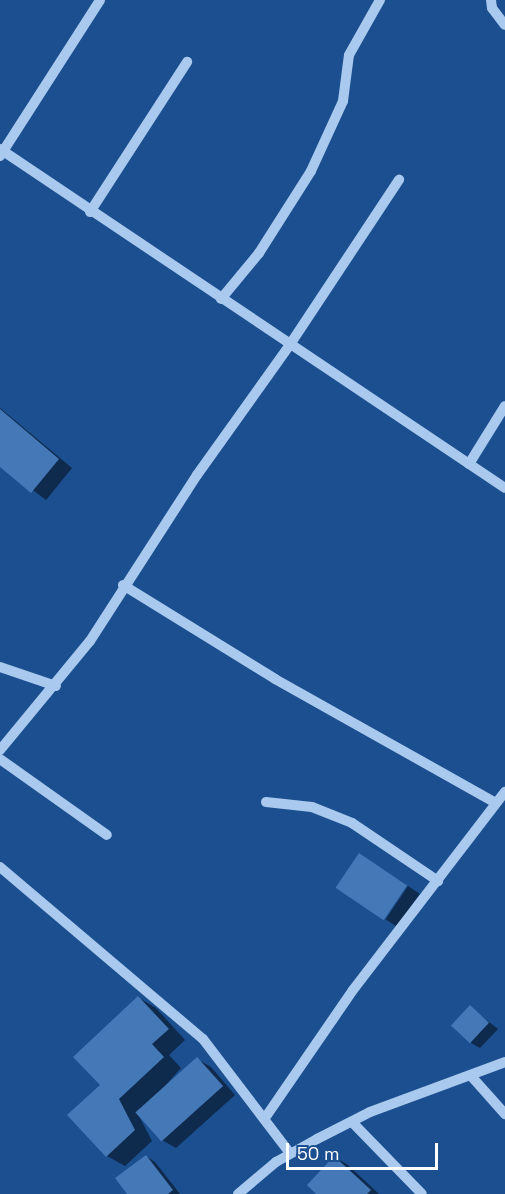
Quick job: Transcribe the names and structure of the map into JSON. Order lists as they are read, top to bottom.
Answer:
{
  "scale_bar": "50 m"
}
